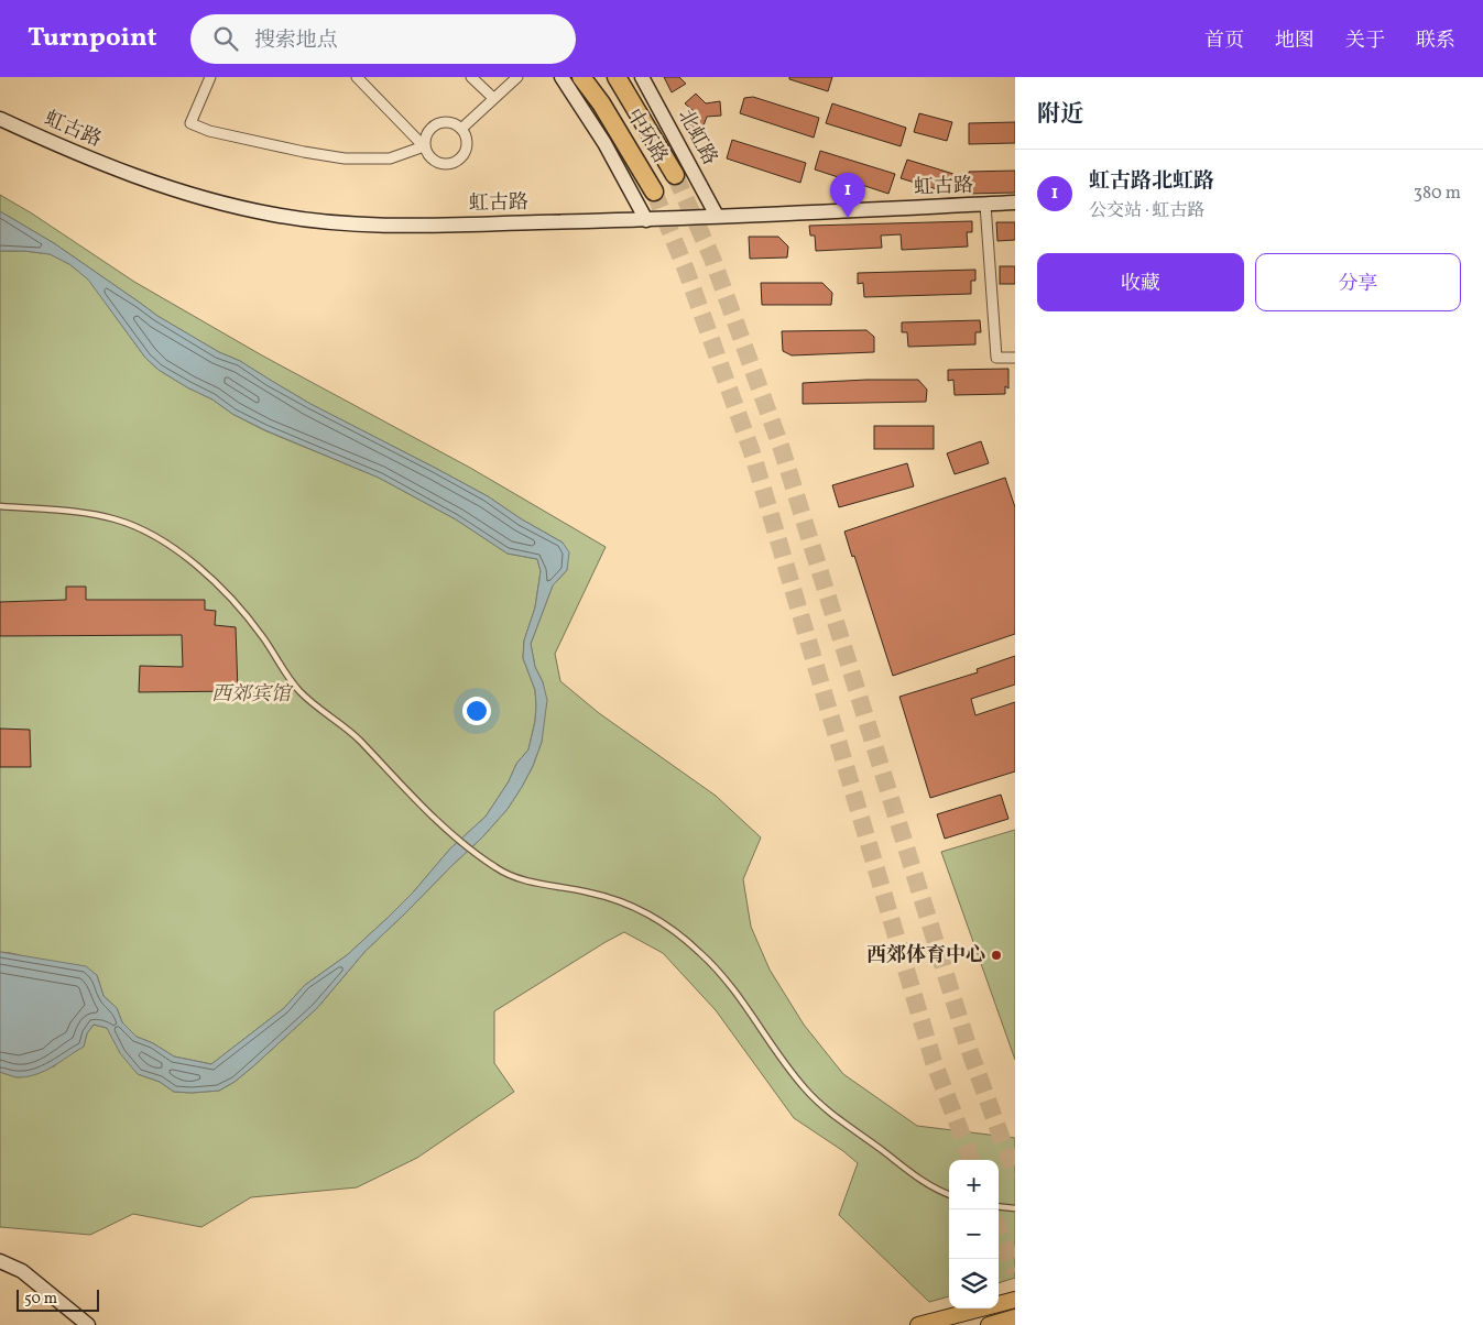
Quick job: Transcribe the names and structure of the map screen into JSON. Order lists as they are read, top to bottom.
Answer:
{
  "streets": {
    "highway": ["中环路"],
    "street": ["虹古路", "北虹路"]
  },
  "crossings": [
    ["虹古路", "北虹路"]
  ],
  "parks": ["西郊宾馆"],
  "places": ["西郊体育中心"],
  "scale_bar": "50 m",
  "page": {
    "header": "Turnpoint",
    "search": "搜索地点",
    "nav": [
      "首页",
      "地图",
      "关于",
      "联系"
    ],
    "heading": "附近",
    "list": [
      {
        "mark": "1",
        "name": "虹古路北虹路",
        "note": "公交站 · 虹古路",
        "value": "380 m"
      }
    ],
    "pins": "1",
    "buttons": ["收藏", "分享"],
    "map_buttons": ["+", "−"],
    "scale": "50 m"
  }
}
